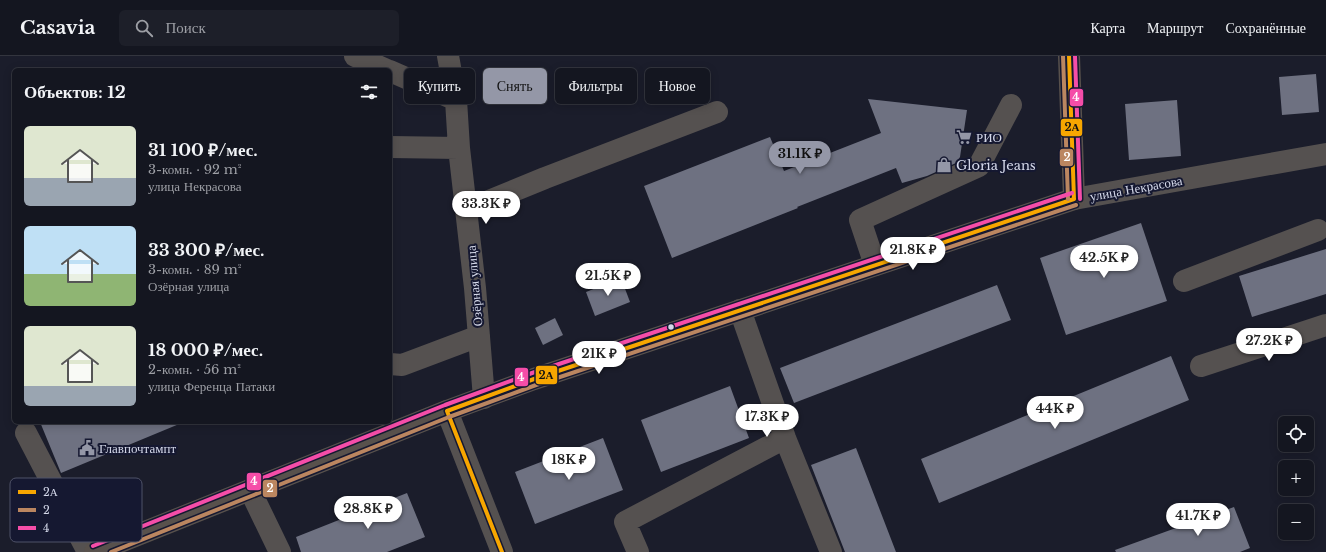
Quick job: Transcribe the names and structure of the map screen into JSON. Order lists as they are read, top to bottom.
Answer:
{
  "streets": {
    "main road": ["улица Некрасова"],
    "street": ["Озёрная улица"]
  },
  "crossings": [
    ["улица Некрасова", "Озёрная улица"]
  ],
  "places": {
    "supermarket": ["РИО"],
    "shop": ["Gloria Jeans"],
    "public building": ["Главпочтампт"]
  },
  "lines": ["transit line 2А", "transit line 2", "transit line 4"],
  "legend": ["2А", "2", "4"],
  "page": {
    "header": "Casavia",
    "search": "Поиск",
    "nav": ["Карта", "Маршрут", "Сохранённые"],
    "chip": [
      "Купить",
      "Снять",
      "Фильтры",
      "Новое"
    ],
    "heading": "Объектов: 12",
    "list": [
      {
        "name": "31 100 ₽/мес.",
        "note": "3-комн. · 92 m² · улица Некрасова"
      },
      {
        "name": "33 300 ₽/мес.",
        "note": "3-комн. · 89 m² · Озёрная улица"
      },
      {
        "name": "18 000 ₽/мес.",
        "note": "2-комн. · 56 m² · улица Ференца Патаки"
      }
    ],
    "price": [
      "31.1K ₽",
      "33.3K ₽",
      "21.8K ₽",
      "42.5K ₽",
      "21.5K ₽",
      "27.2K ₽",
      "21K ₽",
      "44K ₽",
      "17.3K ₽",
      "18K ₽",
      "28.8K ₽",
      "41.7K ₽"
    ],
    "map_buttons": ["+", "−"]
  }
}
